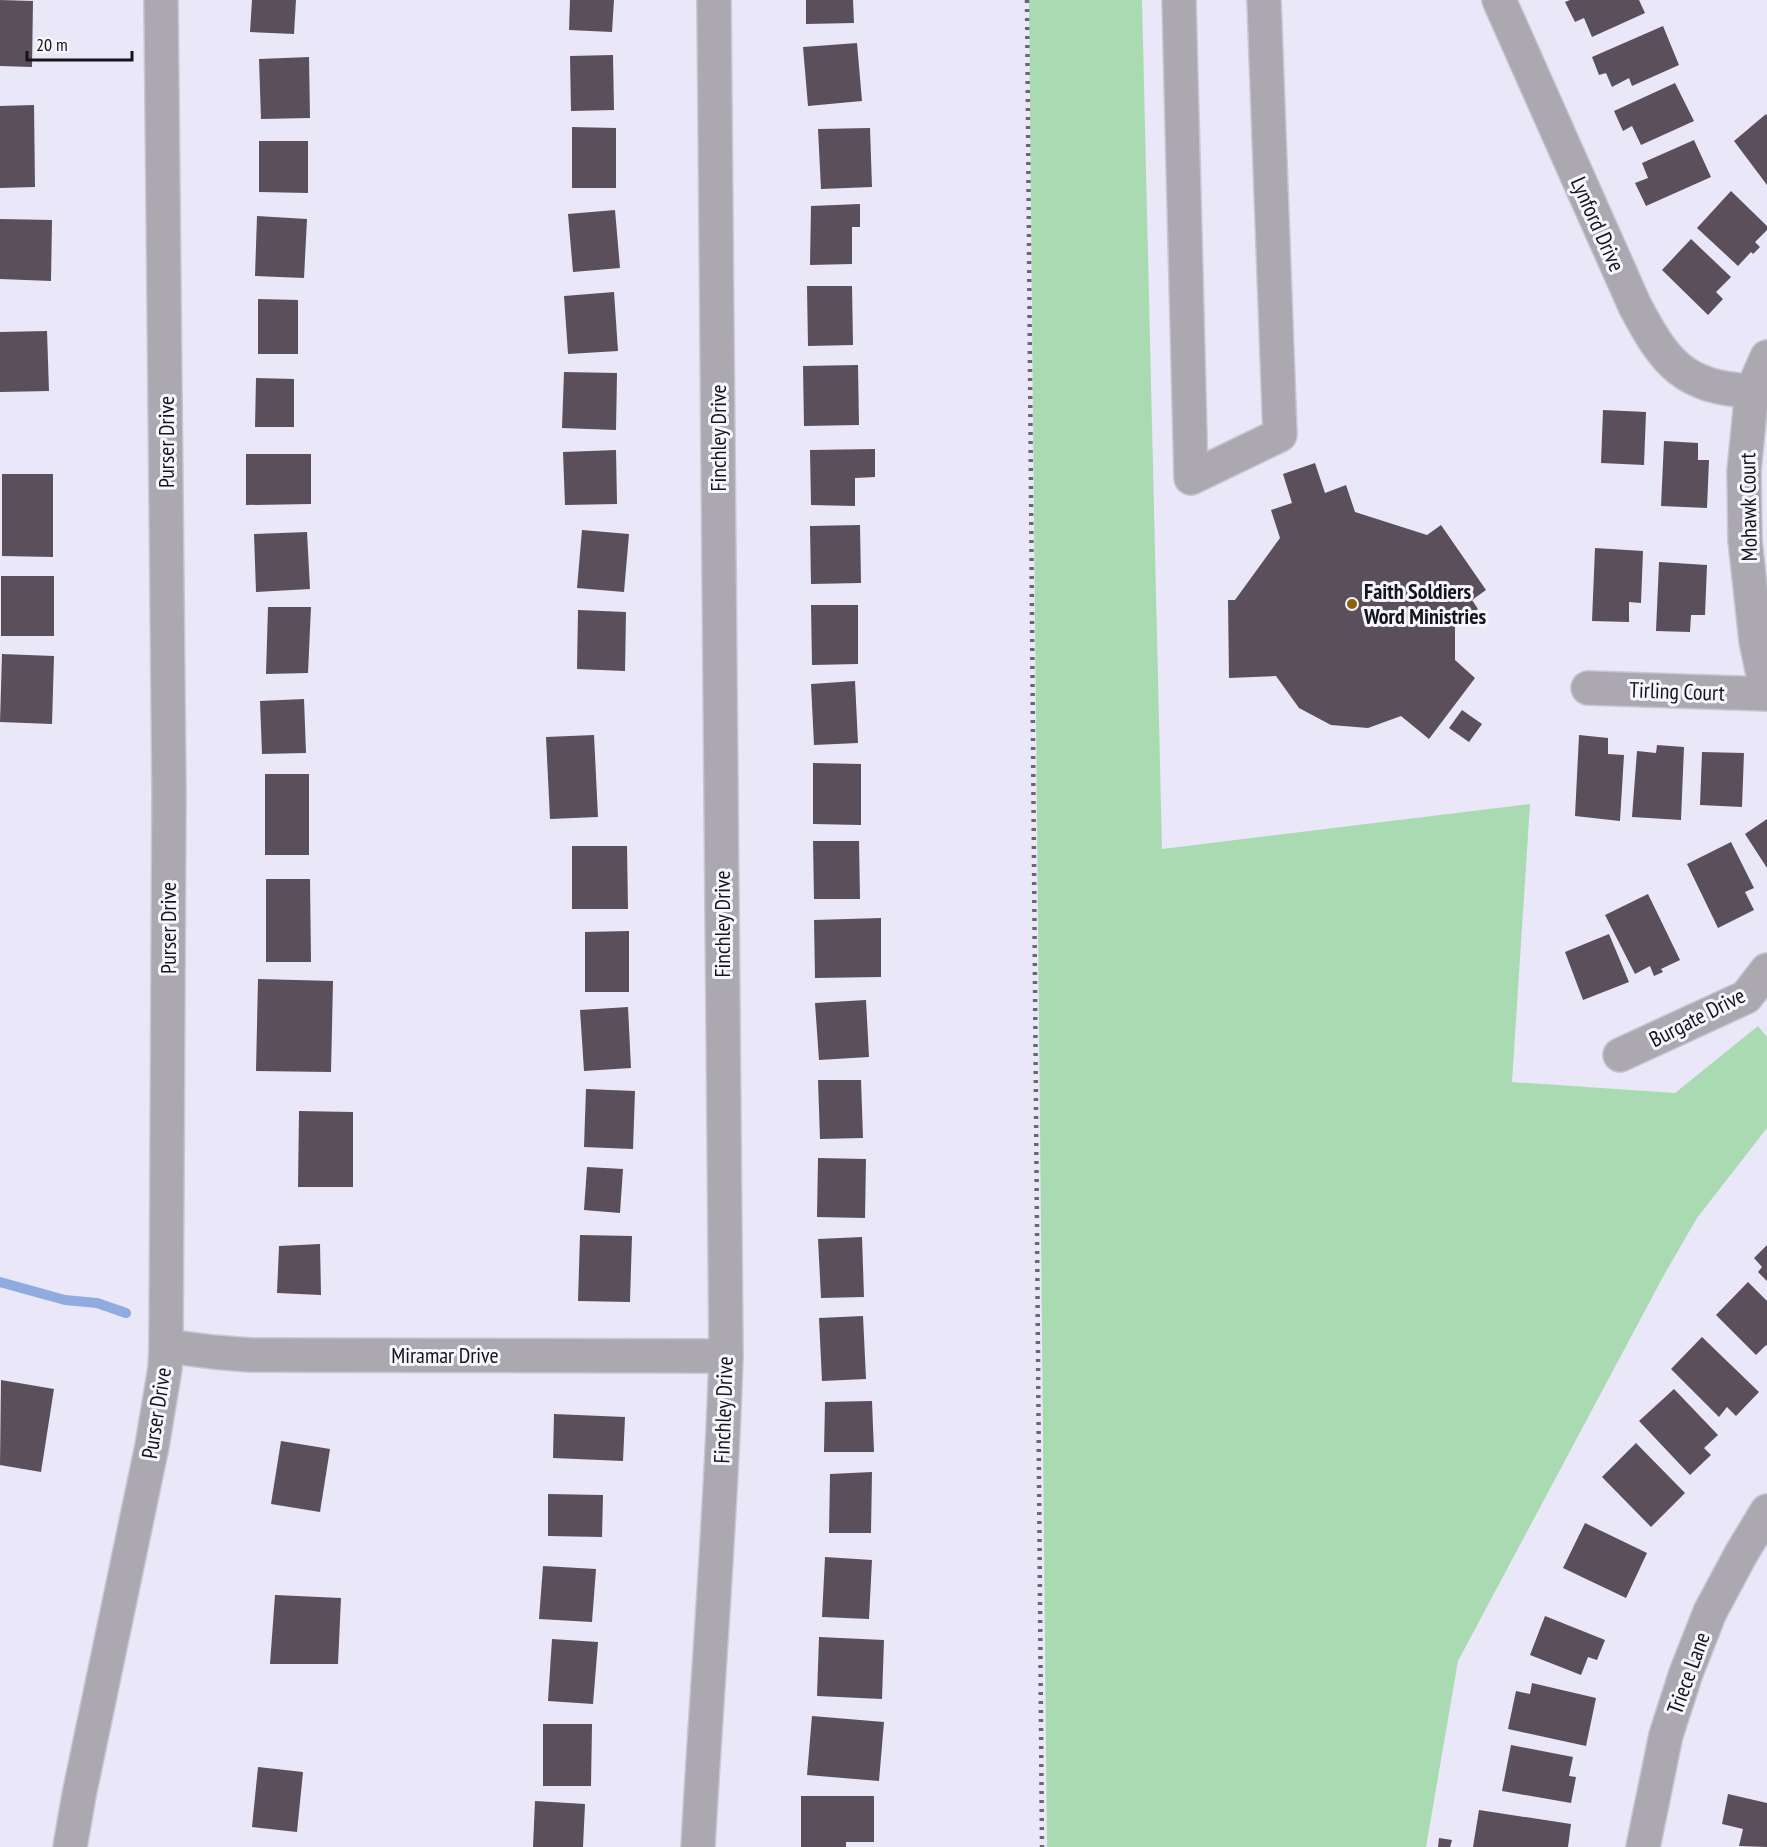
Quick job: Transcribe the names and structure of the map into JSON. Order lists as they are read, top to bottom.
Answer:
{
  "streets": {
    "street": [
      "Lynford Drive",
      "Finchley Drive",
      "Purser Drive",
      "Mohawk Court",
      "Tirling Court",
      "Burgate Drive",
      "Miramar Drive",
      "Triece Lane"
    ]
  },
  "crossings": [
    ["Lynford Drive", "Mohawk Court"],
    ["Finchley Drive", "Miramar Drive"],
    ["Purser Drive", "Miramar Drive"],
    ["Mohawk Court", "Tirling Court"]
  ],
  "places": ["Faith Soldiers Word Ministries"],
  "scale_bar": "20 m"
}
